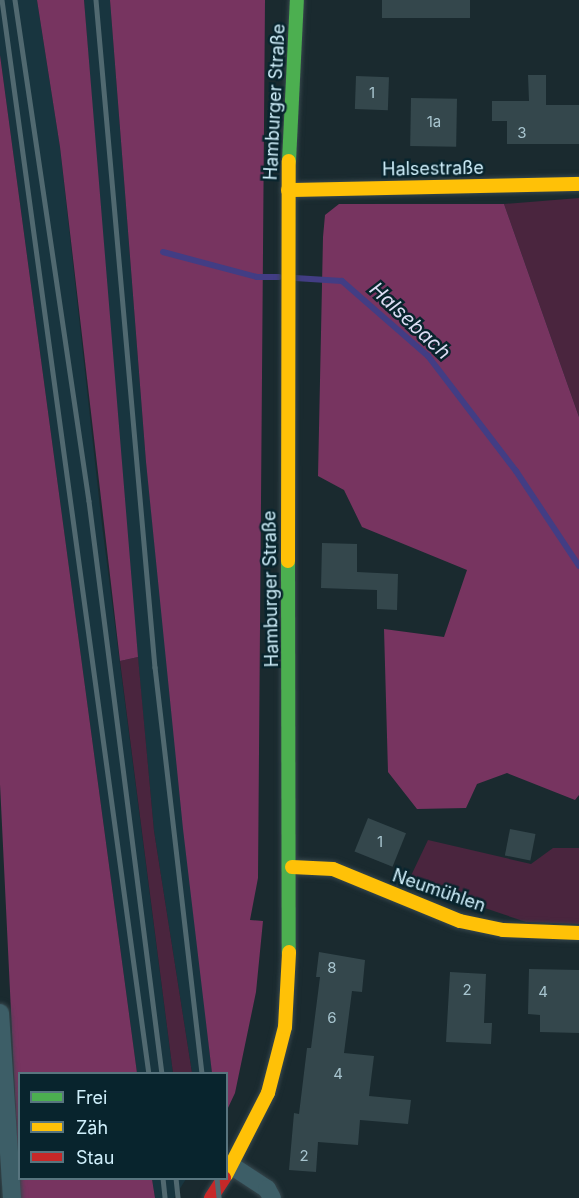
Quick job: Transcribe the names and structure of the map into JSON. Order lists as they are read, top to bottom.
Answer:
{
  "streets": {
    "main road": ["Hamburger Straße", "Halsestraße", "Neumühlen"]
  },
  "crossings": [
    ["Hamburger Straße", "Halsestraße"],
    ["Hamburger Straße", "Neumühlen"]
  ],
  "water": ["Halsebach"],
  "house_numbers": [
    "1",
    "1a",
    "3",
    "1",
    "8",
    "2",
    "4",
    "6",
    "4",
    "2"
  ],
  "legend": ["Frei", "Zäh", "Stau"]
}
